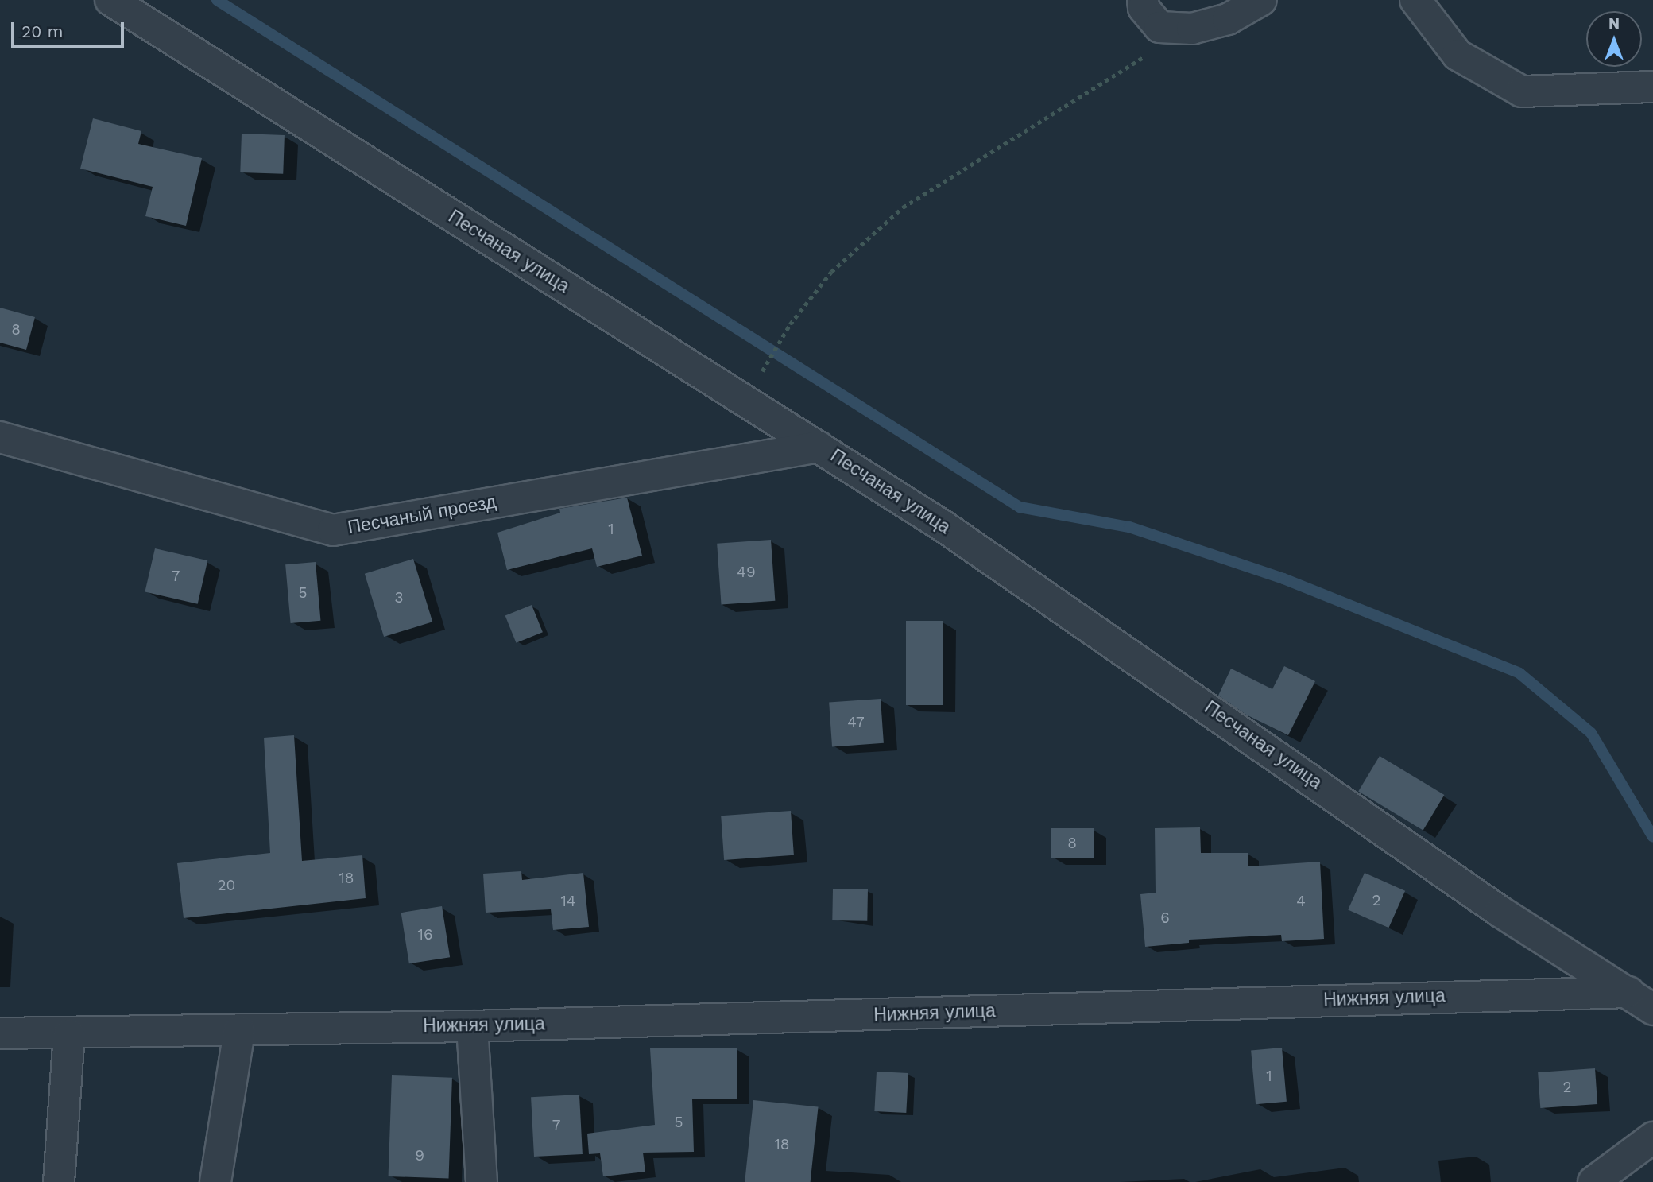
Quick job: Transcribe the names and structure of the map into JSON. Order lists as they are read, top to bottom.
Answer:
{
  "streets": {
    "street": ["Песчаная улица", "Песчаный проезд", "Нижняя улица"]
  },
  "crossings": [
    ["Песчаная улица", "Песчаный проезд"],
    ["Песчаная улица", "Нижняя улица"]
  ],
  "house_numbers": [
    "8",
    "1",
    "49",
    "7",
    "5",
    "3",
    "47",
    "8",
    "18",
    "20",
    "2",
    "14",
    "4",
    "6",
    "16",
    "1",
    "2",
    "5",
    "7",
    "18",
    "9"
  ],
  "scale_bar": "20 m",
  "north": "top"
}
